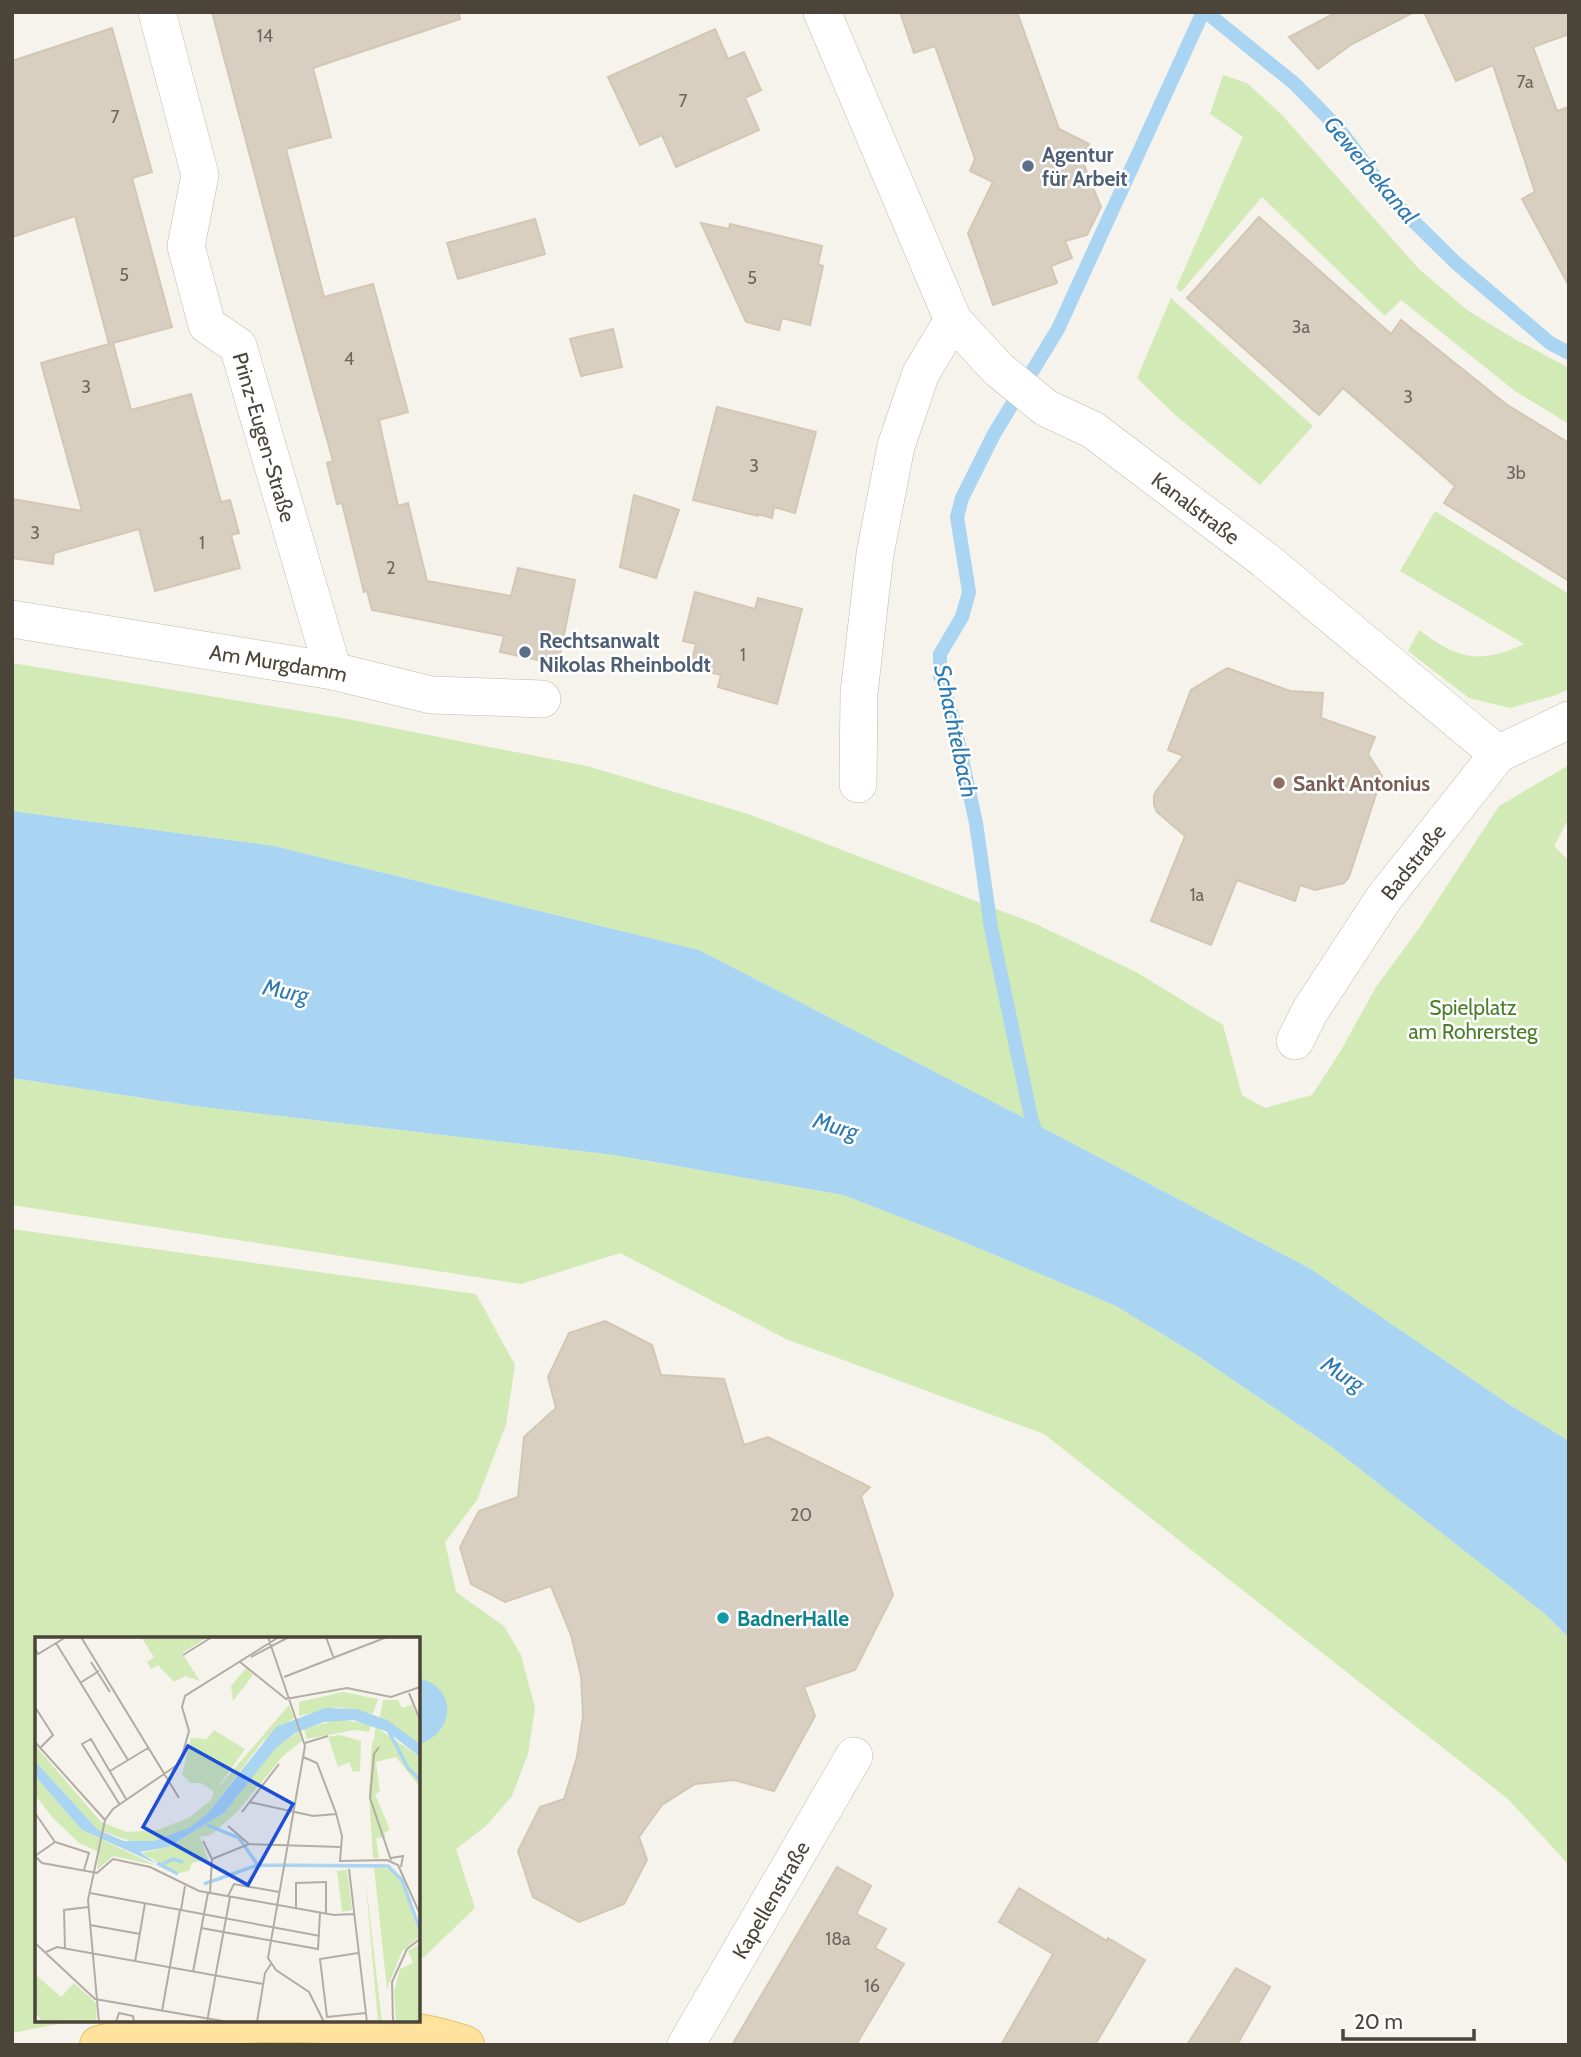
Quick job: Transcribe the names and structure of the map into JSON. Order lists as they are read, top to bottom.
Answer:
{
  "streets": {
    "street": [
      "Prinz-Eugen-Straße",
      "Kanalstraße",
      "Am Murgdamm",
      "Badstraße",
      "Kapellenstraße"
    ]
  },
  "crossings": [
    ["Prinz-Eugen-Straße", "Am Murgdamm"],
    ["Kanalstraße", "Badstraße"]
  ],
  "water": ["Gewerbekanal", "Schachtelbach", "Murg"],
  "parks": ["Spielplatz am Rohrersteg"],
  "places": [
    "Agentur für Arbeit",
    "Rechtsanwalt Nikolas Rheinboldt",
    "Sankt Antonius",
    "BadnerHalle"
  ],
  "house_numbers": [
    "14",
    "7a",
    "7",
    "7",
    "5",
    "5",
    "3a",
    "4",
    "3",
    "3",
    "3",
    "3b",
    "3",
    "1",
    "2",
    "1",
    "1a",
    "20",
    "18a",
    "16"
  ],
  "scale_bar": "20 m"
}
